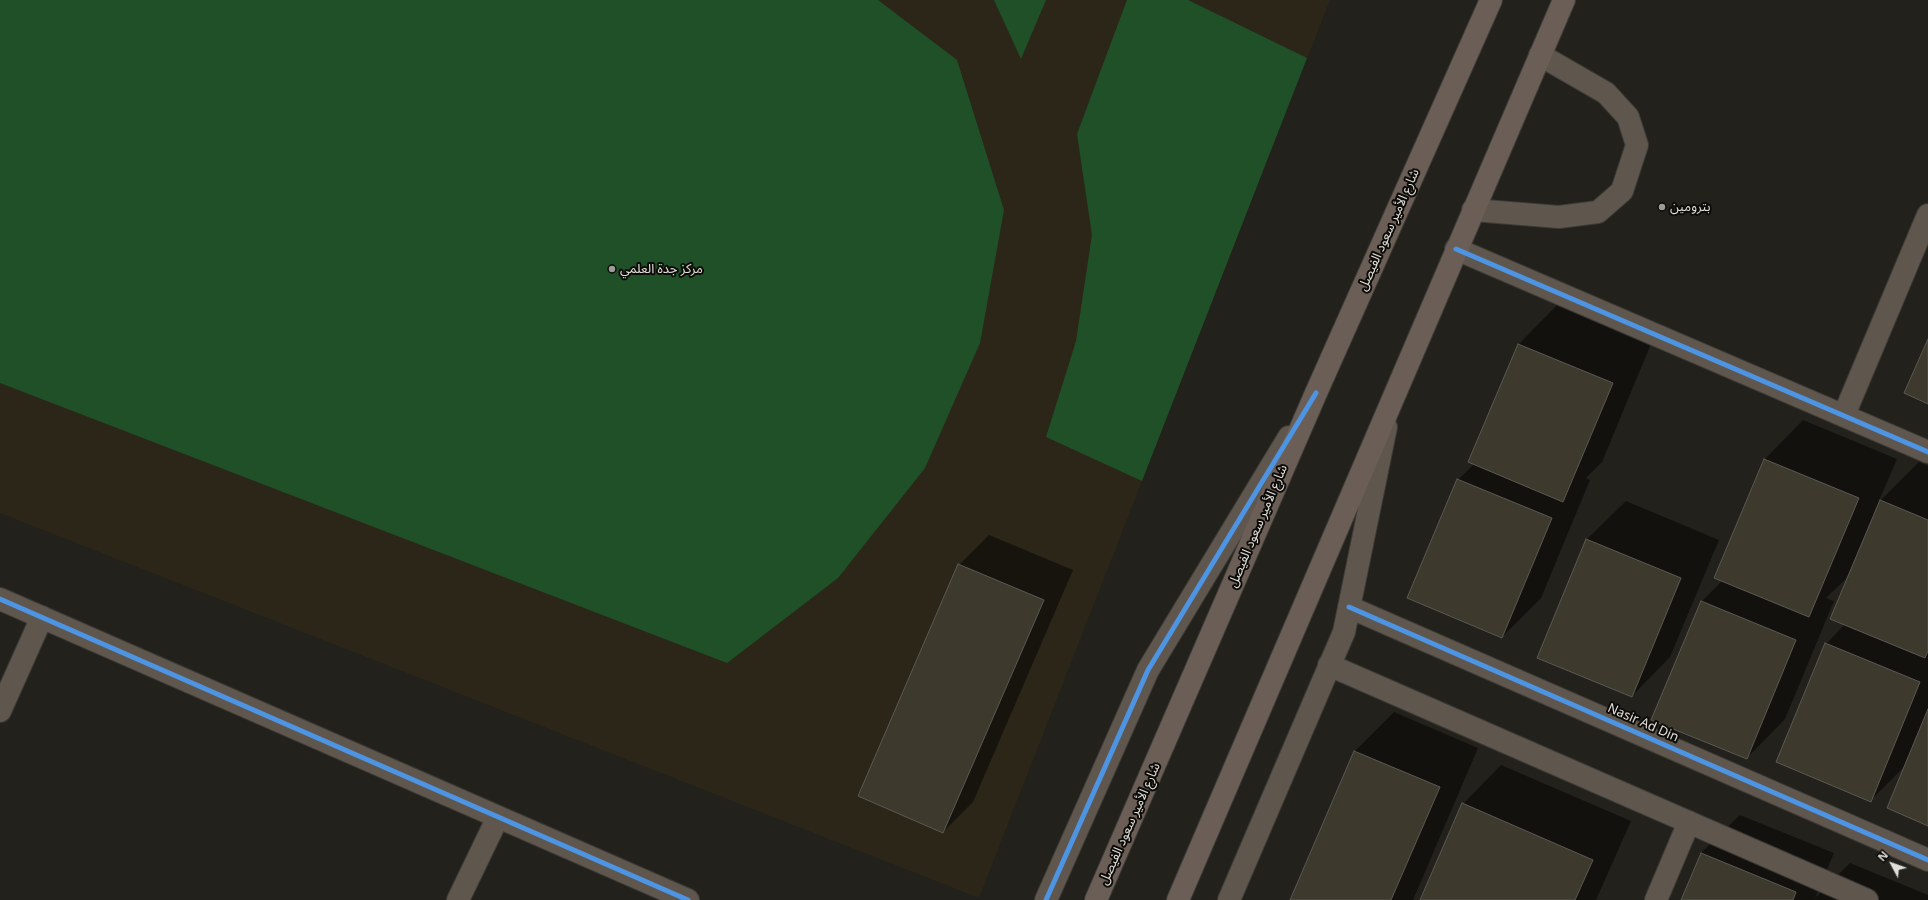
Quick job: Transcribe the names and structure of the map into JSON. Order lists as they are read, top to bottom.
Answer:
{
  "streets": {
    "main road": ["شارع الأمير سعود الفيصل"],
    "street": ["Nasir Ad Din"]
  },
  "places": ["بترومين", "مركز جدة العلمي"],
  "north": "top left"
}
